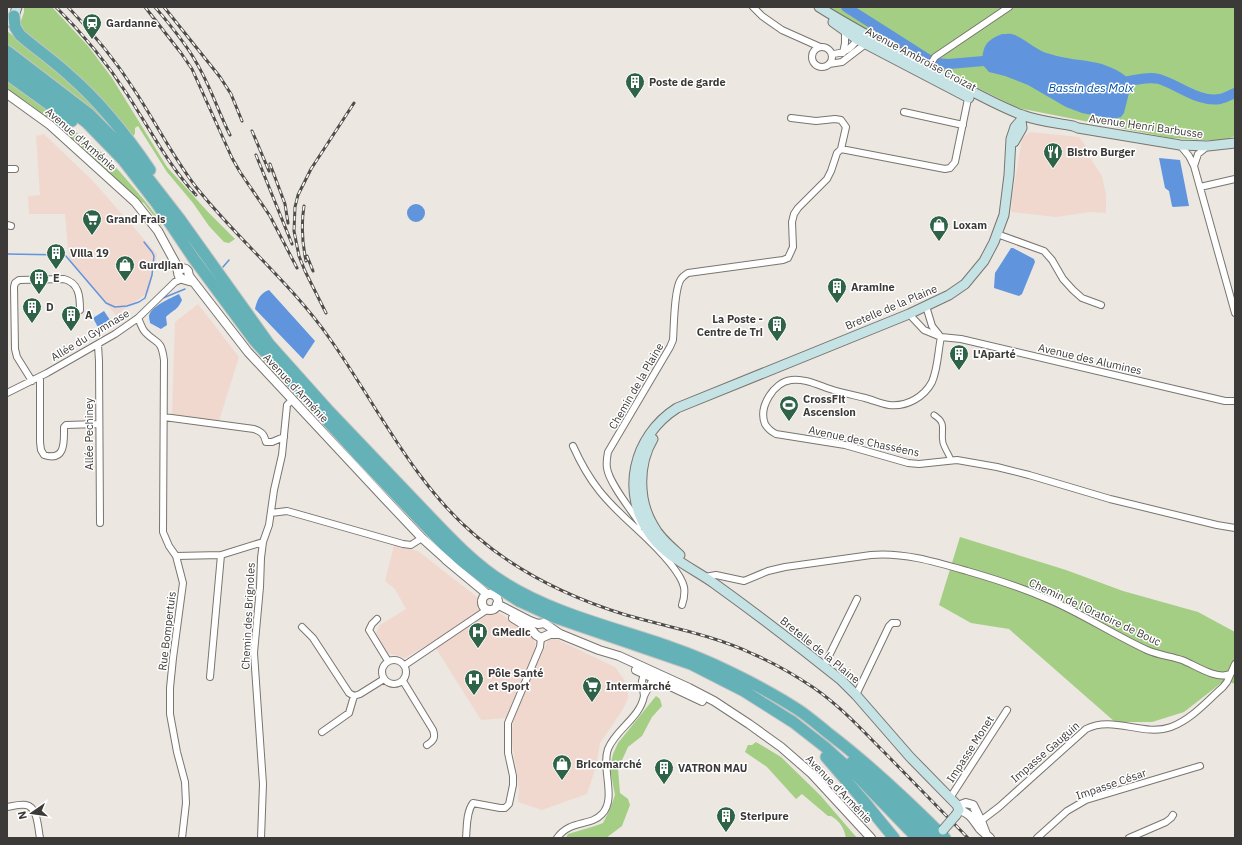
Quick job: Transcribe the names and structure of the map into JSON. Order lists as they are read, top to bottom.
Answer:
{
  "streets": {
    "main road": ["Avenue Ambroise Croizat", "Avenue Henri Barbusse", "Bretelle de la Plaine"],
    "street": [
      "Avenue d'Arménie",
      "Allée du Gymnase",
      "Avenue des Alumines",
      "Chemin de la Plaine",
      "Allée Pechiney",
      "Avenue des Chasséens",
      "Chemin de l'Oratoire de Bouc",
      "Chemin des Brignoles",
      "Rue Bompertuis",
      "Impasse Monet",
      "Impasse Gauguin",
      "Impasse César"
    ]
  },
  "crossings": [
    ["Avenue Ambroise Croizat", "Avenue Henri Barbusse"],
    ["Avenue Ambroise Croizat", "Bretelle de la Plaine"],
    ["Avenue Henri Barbusse", "Bretelle de la Plaine"],
    ["Avenue d'Arménie", "Allée du Gymnase"],
    ["Avenue d'Arménie", "Chemin des Brignoles"],
    ["Bretelle de la Plaine", "Avenue des Alumines"],
    ["Bretelle de la Plaine", "Chemin de la Plaine"],
    ["Bretelle de la Plaine", "Chemin de l'Oratoire de Bouc"],
    ["Bretelle de la Plaine", "Impasse Monet"],
    ["Allée du Gymnase", "Allée Pechiney"],
    ["Allée du Gymnase", "Rue Bompertuis"],
    ["Avenue des Alumines", "Avenue des Chasséens"],
    ["Chemin de l'Oratoire de Bouc", "Impasse Gauguin"]
  ],
  "water": ["Bassin des Molx"],
  "places": {
    "station": ["Gardanne"],
    "building": [
      "Poste de garde",
      "Villa 19",
      "E",
      "Aramine",
      "D",
      "A",
      "La Poste - Centre de Tri",
      "L'Aparté",
      "VATRON MAU",
      "Steripure"
    ],
    "restaurant": ["Bistro Burger"],
    "supermarket": ["Grand Frais", "Intermarché"],
    "shop": ["Loxam", "Gurdjian", "Bricomarché"],
    "sports": ["CrossFit Ascension"],
    "hospital": ["GMedic", "Pôle Santé et Sport"]
  },
  "north": "left"
}
